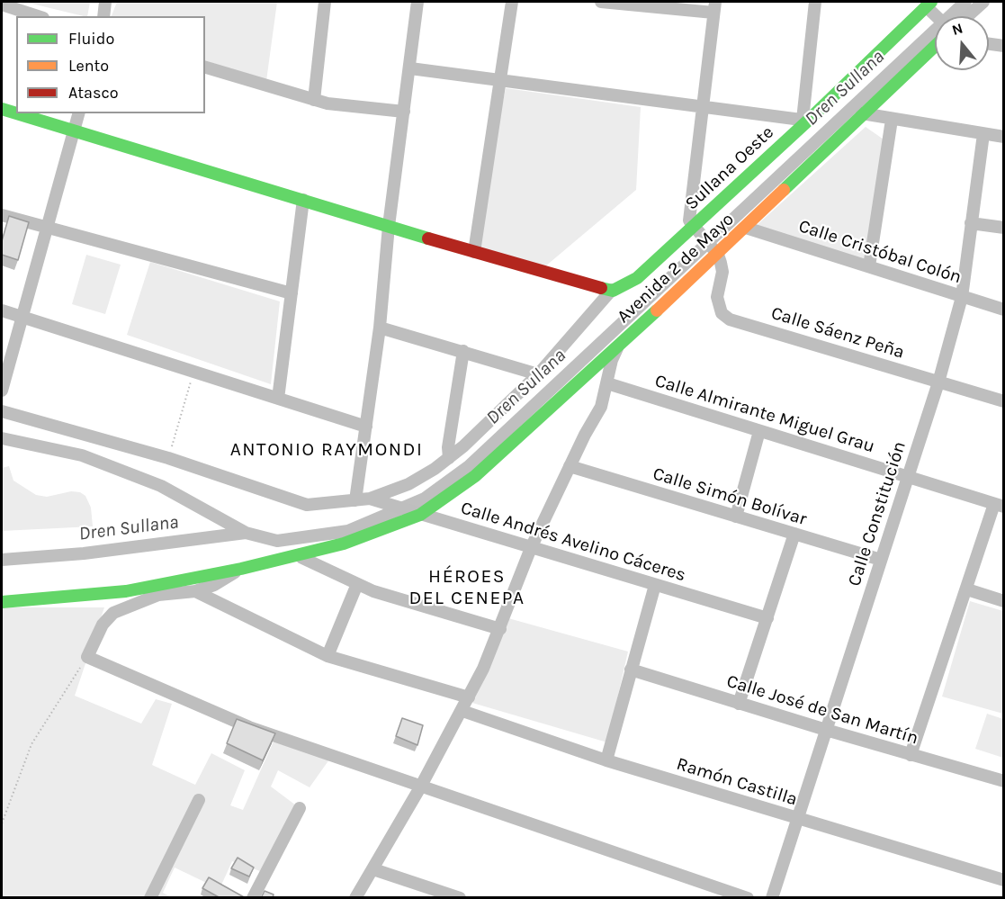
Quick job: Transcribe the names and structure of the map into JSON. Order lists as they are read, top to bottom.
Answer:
{
  "streets": {
    "street": [
      "Sullana Oeste",
      "Calle Cristóbal Colón",
      "Avenida 2 de Mayo",
      "Calle Sáenz Peña",
      "Calle Almirante Miguel Grau",
      "Calle Simón Bolívar",
      "Calle Constitución",
      "Calle Andrés Avelino Cáceres",
      "Calle José de San Martín",
      "Ramón Castilla"
    ]
  },
  "crossings": [
    ["Calle Cristóbal Colón", "Avenida 2 de Mayo"],
    ["Calle Cristóbal Colón", "Calle Constitución"],
    ["Avenida 2 de Mayo", "Calle Sáenz Peña"],
    ["Avenida 2 de Mayo", "Calle Andrés Avelino Cáceres"],
    ["Calle Sáenz Peña", "Calle Constitución"],
    ["Calle Almirante Miguel Grau", "Calle Constitución"],
    ["Calle Simón Bolívar", "Calle Constitución"],
    ["Calle Constitución", "Calle José de San Martín"],
    ["Calle Constitución", "Ramón Castilla"]
  ],
  "districts": ["ANTONIO RAYMONDI", "HÉROES DEL CENEPA"],
  "water": ["Dren Sullana"],
  "legend": ["Fluido", "Lento", "Atasco"],
  "north": "top"
}
